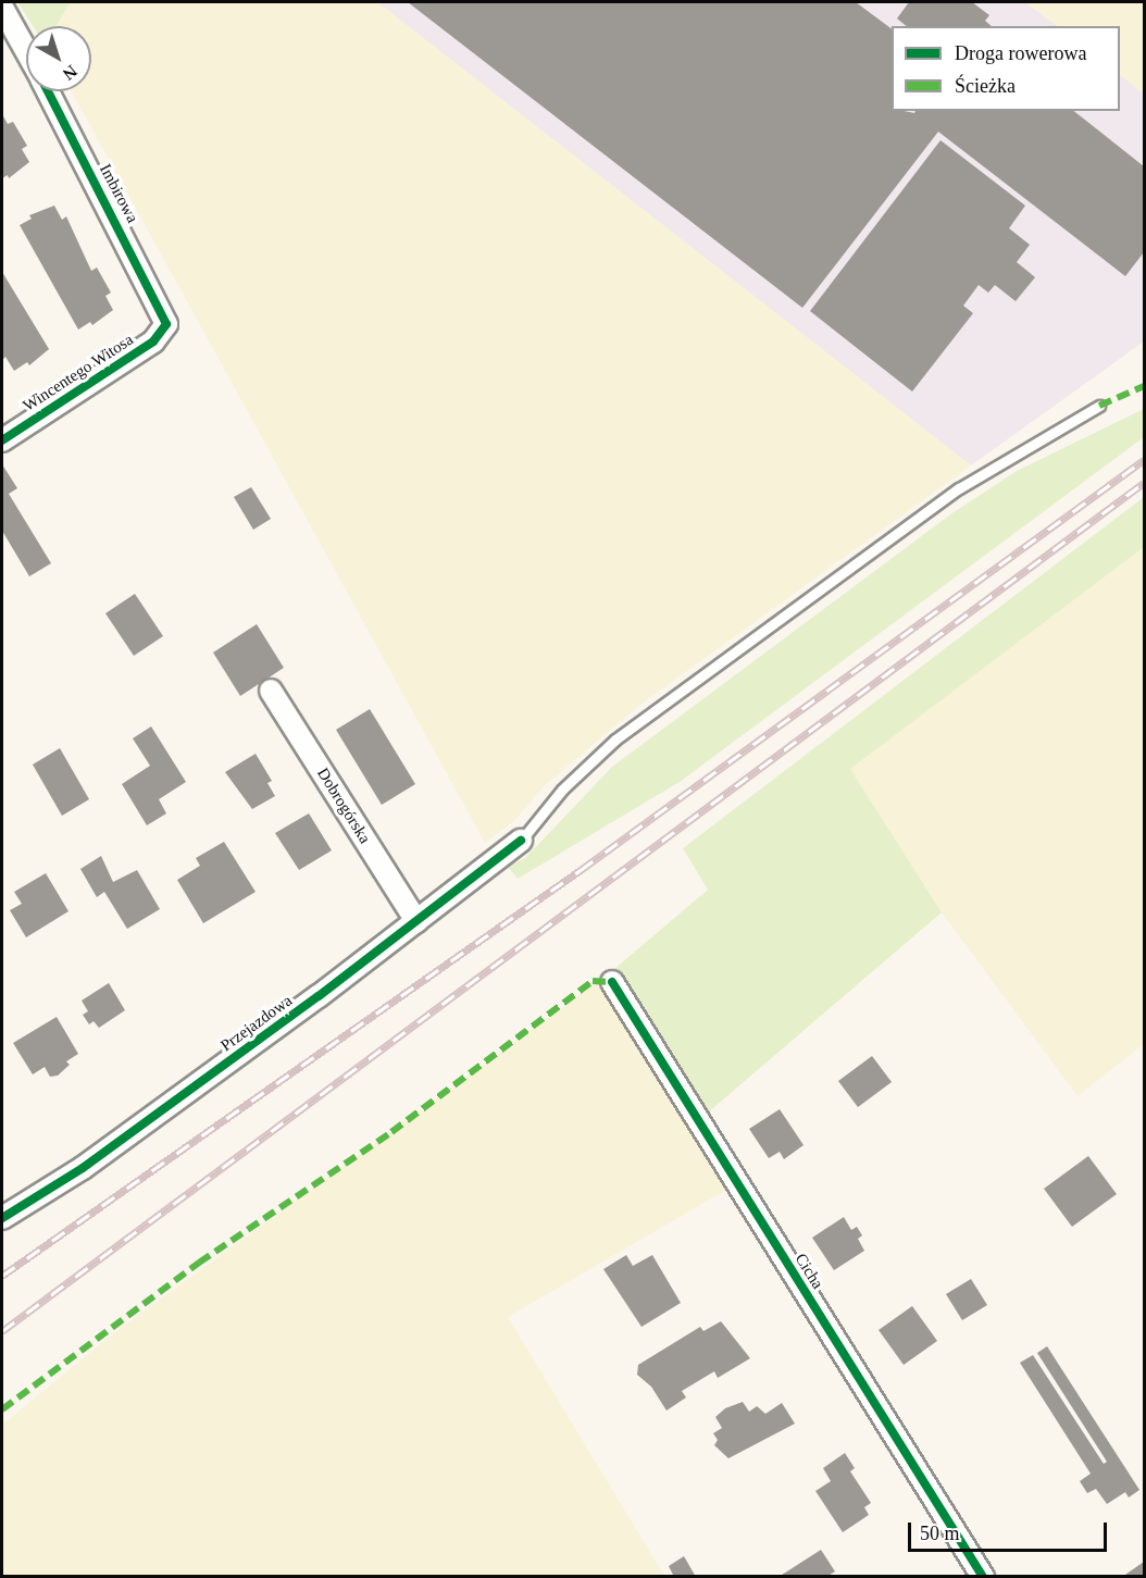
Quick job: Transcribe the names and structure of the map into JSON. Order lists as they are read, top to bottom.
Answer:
{
  "streets": {
    "street": [
      "Imbirowa",
      "Wincentego Witosa",
      "Dobrogórska",
      "Przejazdowa",
      "Cicha"
    ]
  },
  "crossings": [
    ["Imbirowa", "Wincentego Witosa"],
    ["Dobrogórska", "Przejazdowa"]
  ],
  "legend": ["Droga rowerowa", "Ścieżka"],
  "scale_bar": "50 m",
  "north": "bottom right"
}
